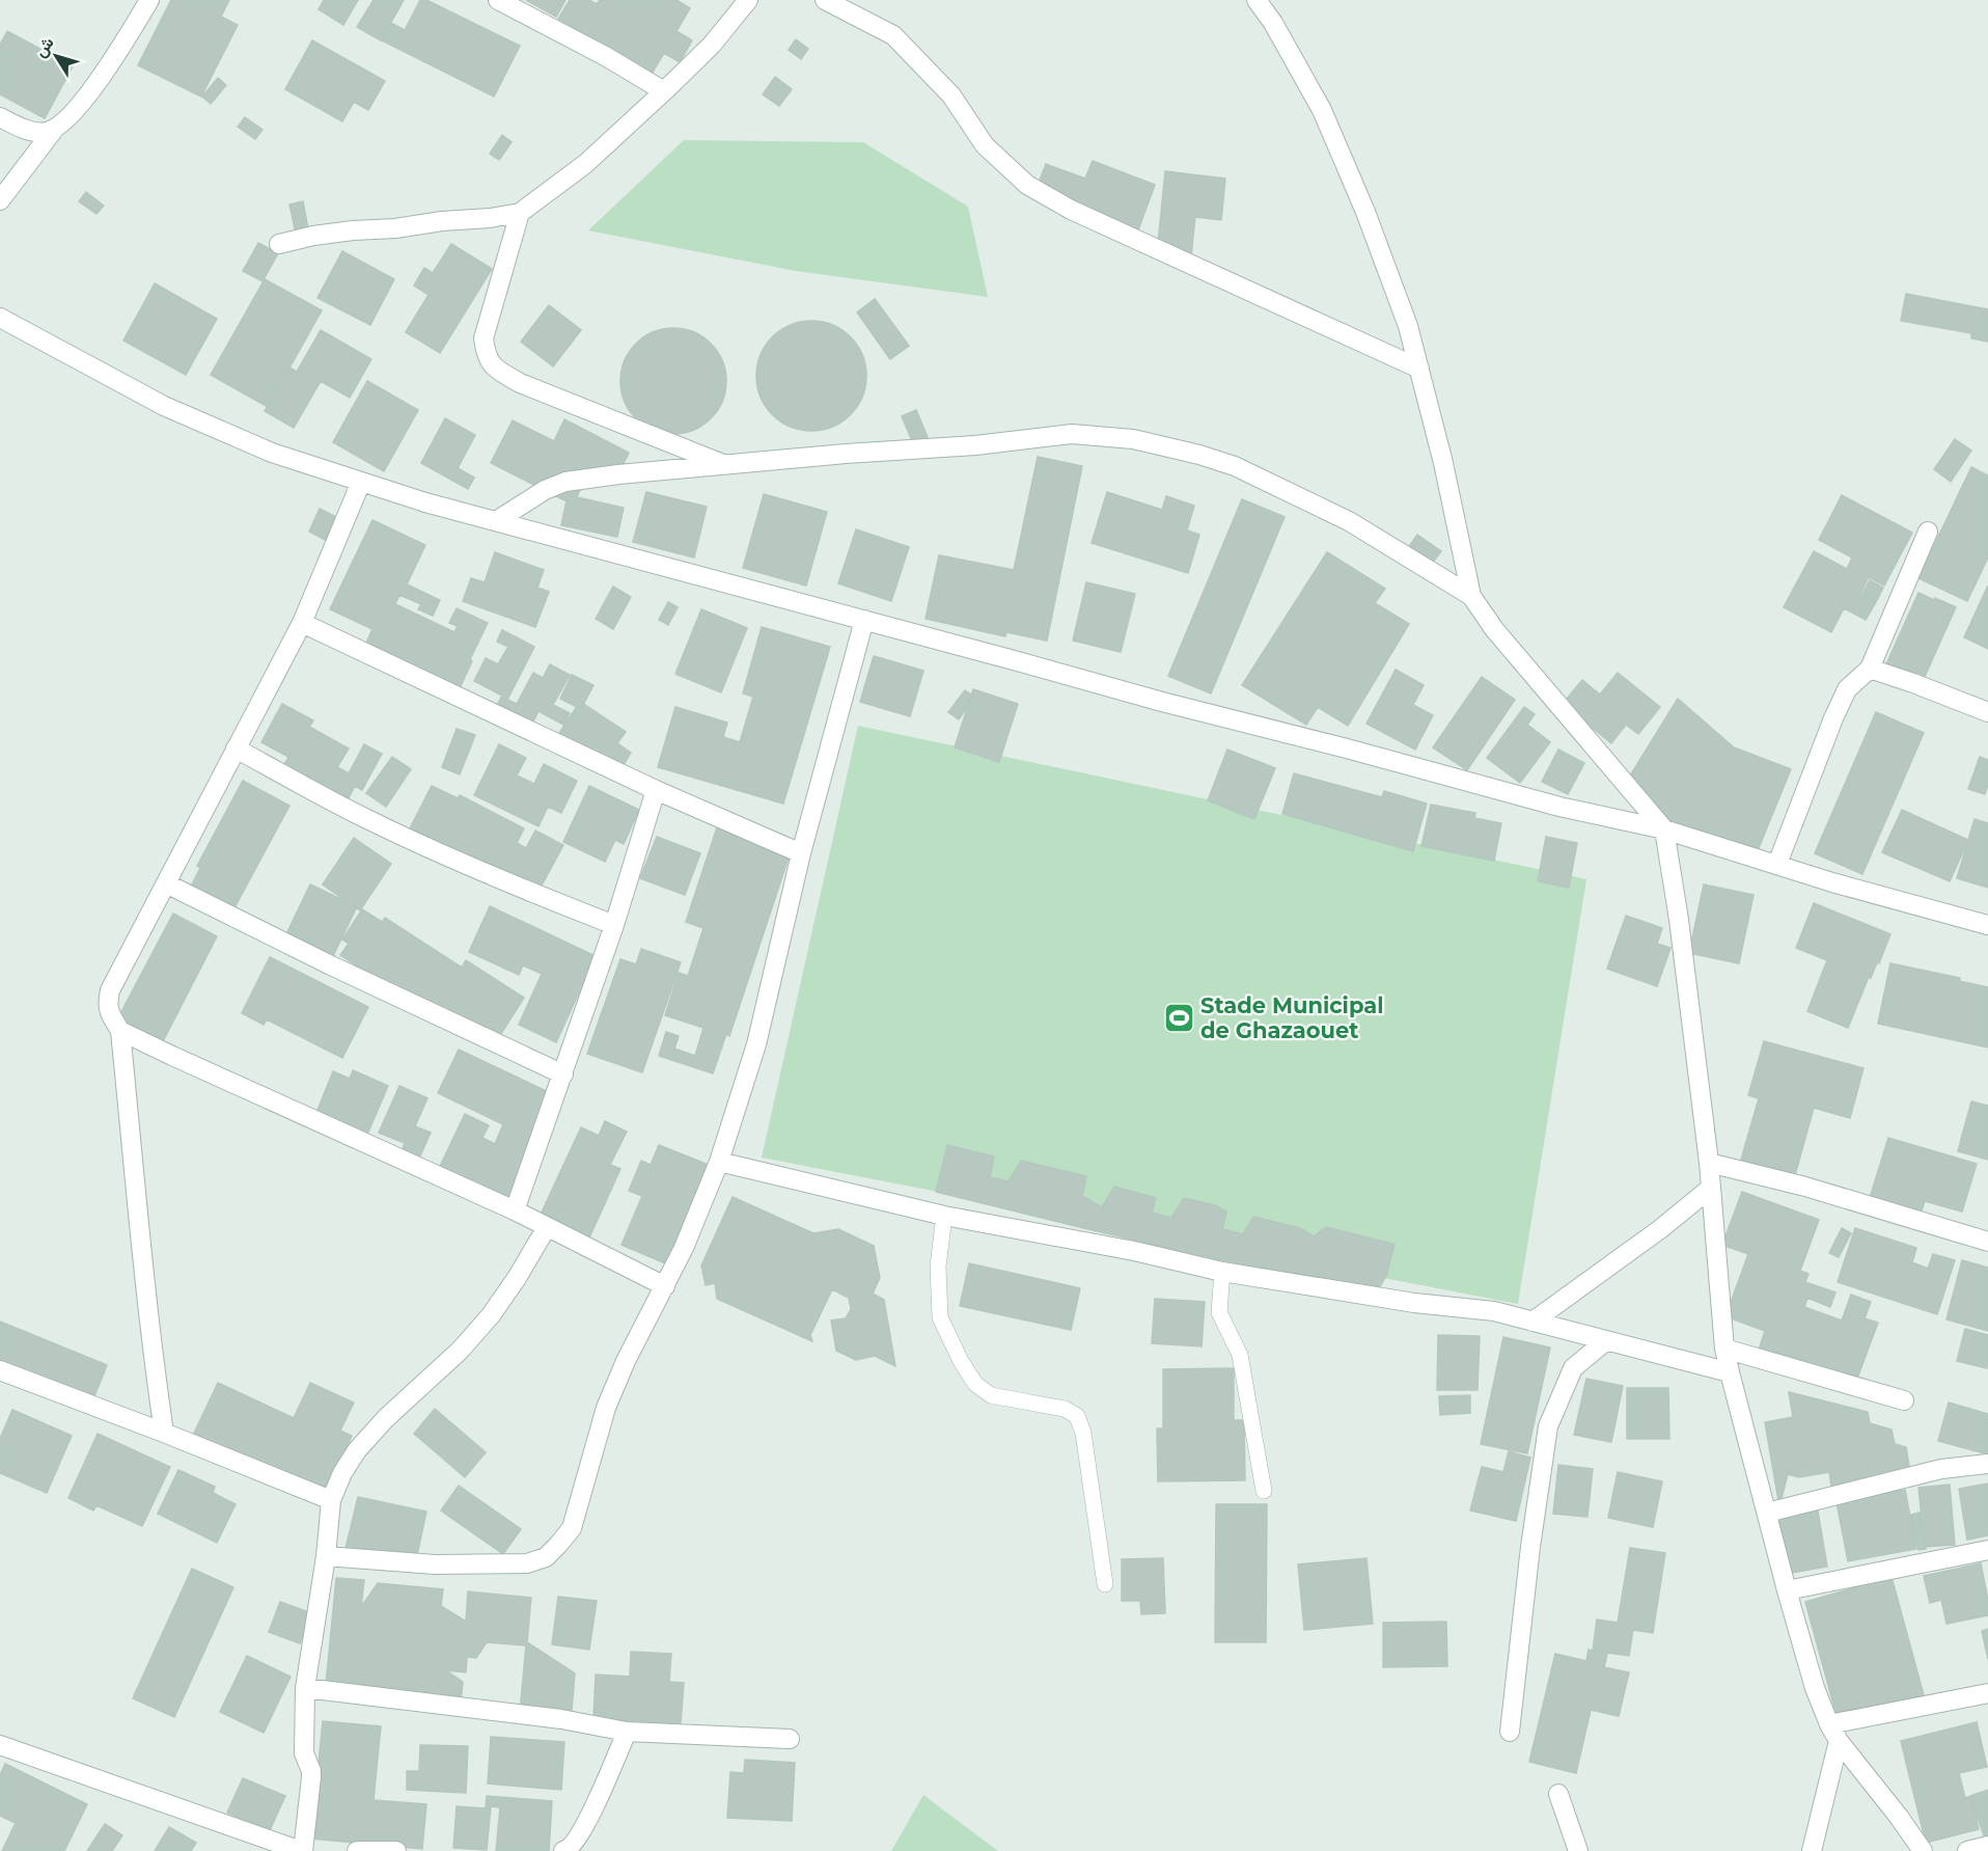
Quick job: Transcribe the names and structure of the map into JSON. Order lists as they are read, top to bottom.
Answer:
{
  "places": {
    "sports": ["Stade Municipal de Ghazaouet"]
  },
  "north": "top left"
}
